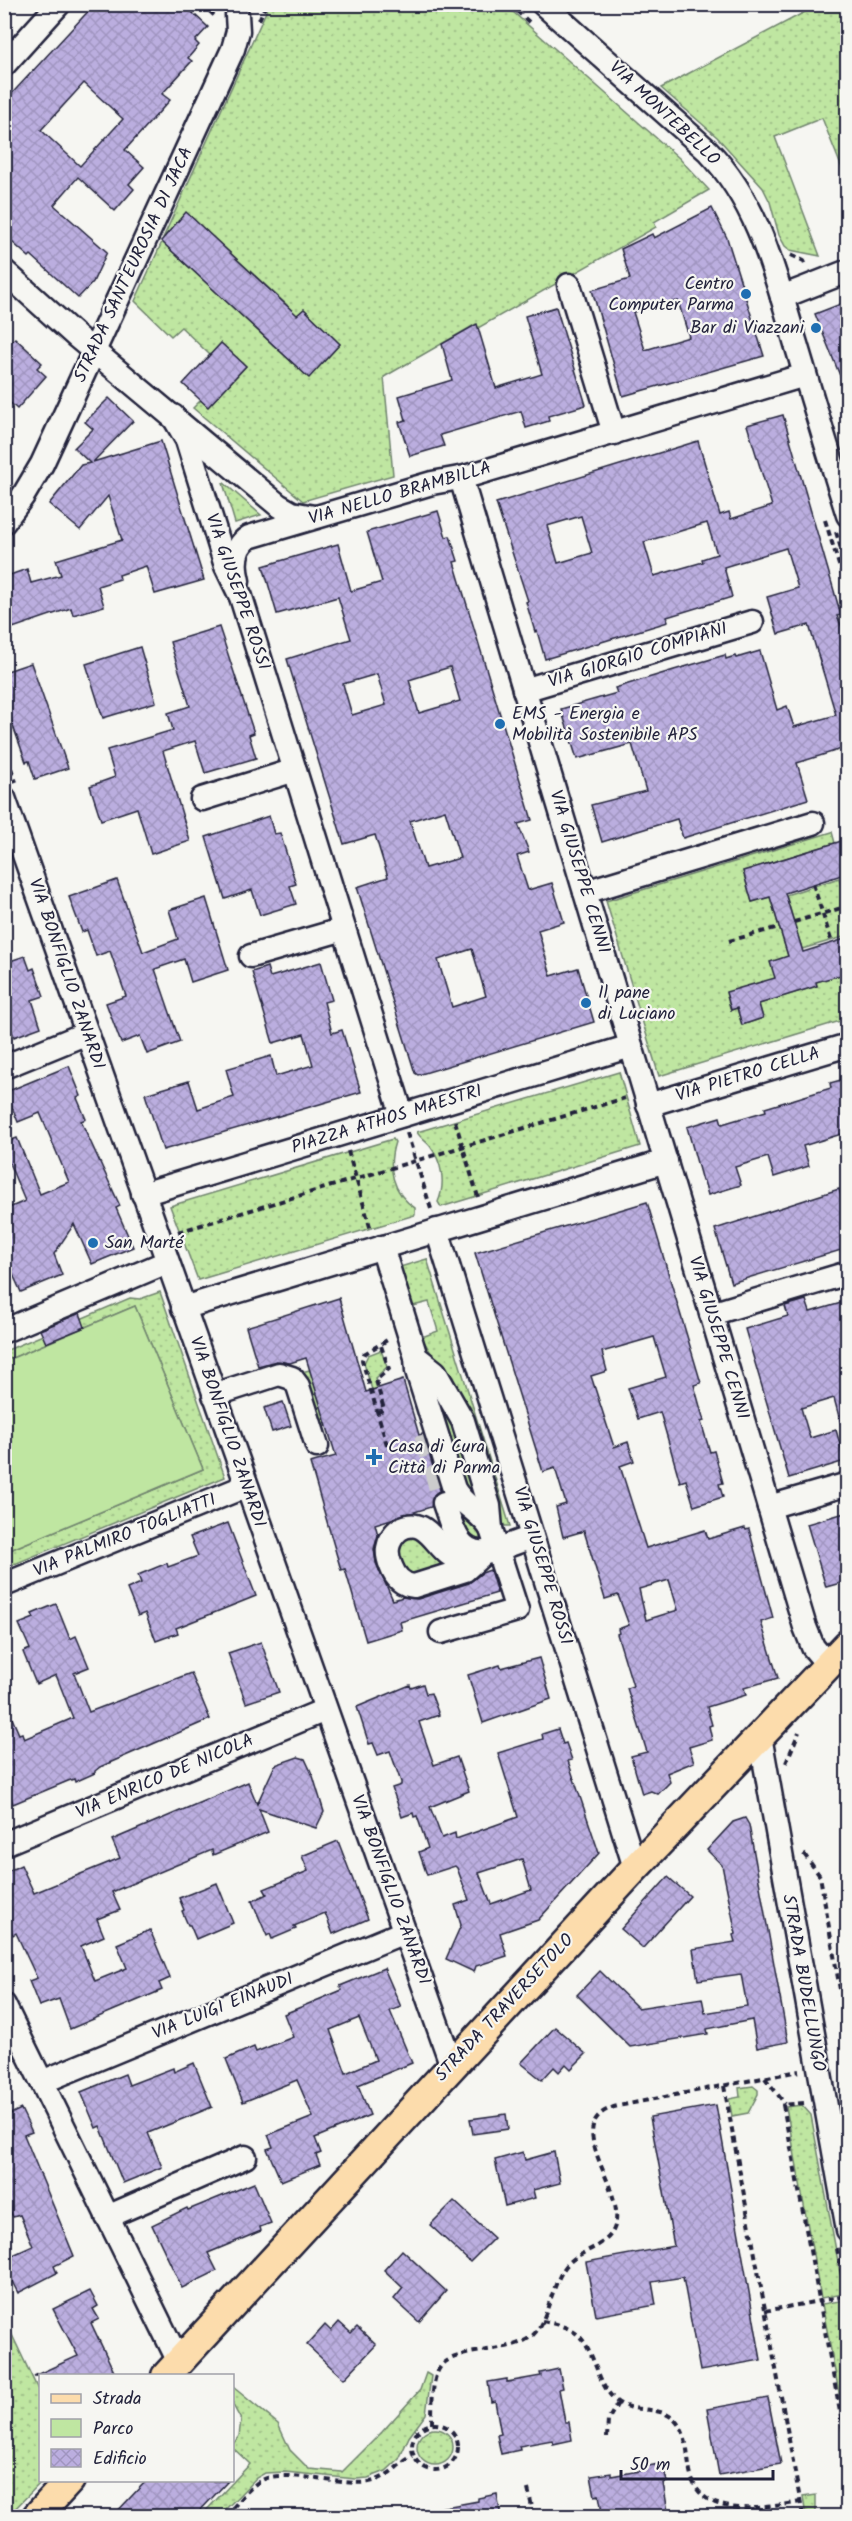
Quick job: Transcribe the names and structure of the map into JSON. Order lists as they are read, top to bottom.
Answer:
{
  "streets": {
    "main road": ["STRADA TRAVERSETOLO"],
    "street": [
      "VIA MONTEBELLO",
      "STRADA SANT'EUROSIA DI JACA",
      "VIA NELLO BRAMBILLA",
      "VIA GIUSEPPE ROSSI",
      "VIA GIORGIO COMPIANI",
      "VIA GIUSEPPE CENNI",
      "VIA BONFIGLIO ZANARDI",
      "VIA PIETRO CELLA",
      "PIAZZA ATHOS MAESTRI",
      "VIA PALMIRO TOGLIATTI",
      "VIA ENRICO DE NICOLA",
      "STRADA BUDELLUNGO",
      "VIA LUIGI EINAUDI"
    ]
  },
  "crossings": [
    ["VIA MONTEBELLO", "VIA NELLO BRAMBILLA"],
    ["STRADA SANT'EUROSIA DI JACA", "VIA GIUSEPPE ROSSI"],
    ["VIA NELLO BRAMBILLA", "VIA GIUSEPPE ROSSI"],
    ["VIA NELLO BRAMBILLA", "VIA GIUSEPPE CENNI"],
    ["VIA GIUSEPPE ROSSI", "PIAZZA ATHOS MAESTRI"],
    ["VIA GIUSEPPE ROSSI", "STRADA TRAVERSETOLO"],
    ["VIA GIORGIO COMPIANI", "VIA GIUSEPPE CENNI"],
    ["VIA GIUSEPPE CENNI", "VIA PIETRO CELLA"],
    ["VIA GIUSEPPE CENNI", "PIAZZA ATHOS MAESTRI"],
    ["VIA GIUSEPPE CENNI", "STRADA TRAVERSETOLO"],
    ["VIA BONFIGLIO ZANARDI", "PIAZZA ATHOS MAESTRI"],
    ["VIA BONFIGLIO ZANARDI", "VIA PALMIRO TOGLIATTI"],
    ["VIA BONFIGLIO ZANARDI", "VIA ENRICO DE NICOLA"],
    ["VIA BONFIGLIO ZANARDI", "VIA LUIGI EINAUDI"],
    ["VIA BONFIGLIO ZANARDI", "STRADA TRAVERSETOLO"],
    ["STRADA BUDELLUNGO", "STRADA TRAVERSETOLO"]
  ],
  "places": {
    "other": [
      "Centro Computer Parma",
      "Bar di Viazzani",
      "EMS - Energia e Mobilità Sostenibile APS",
      "Il pane di Luciano",
      "San Marté"
    ],
    "health": ["Casa di Cura Città di Parma"]
  },
  "legend": ["Strada", "Parco", "Edificio"],
  "scale_bar": "50 m"
}
